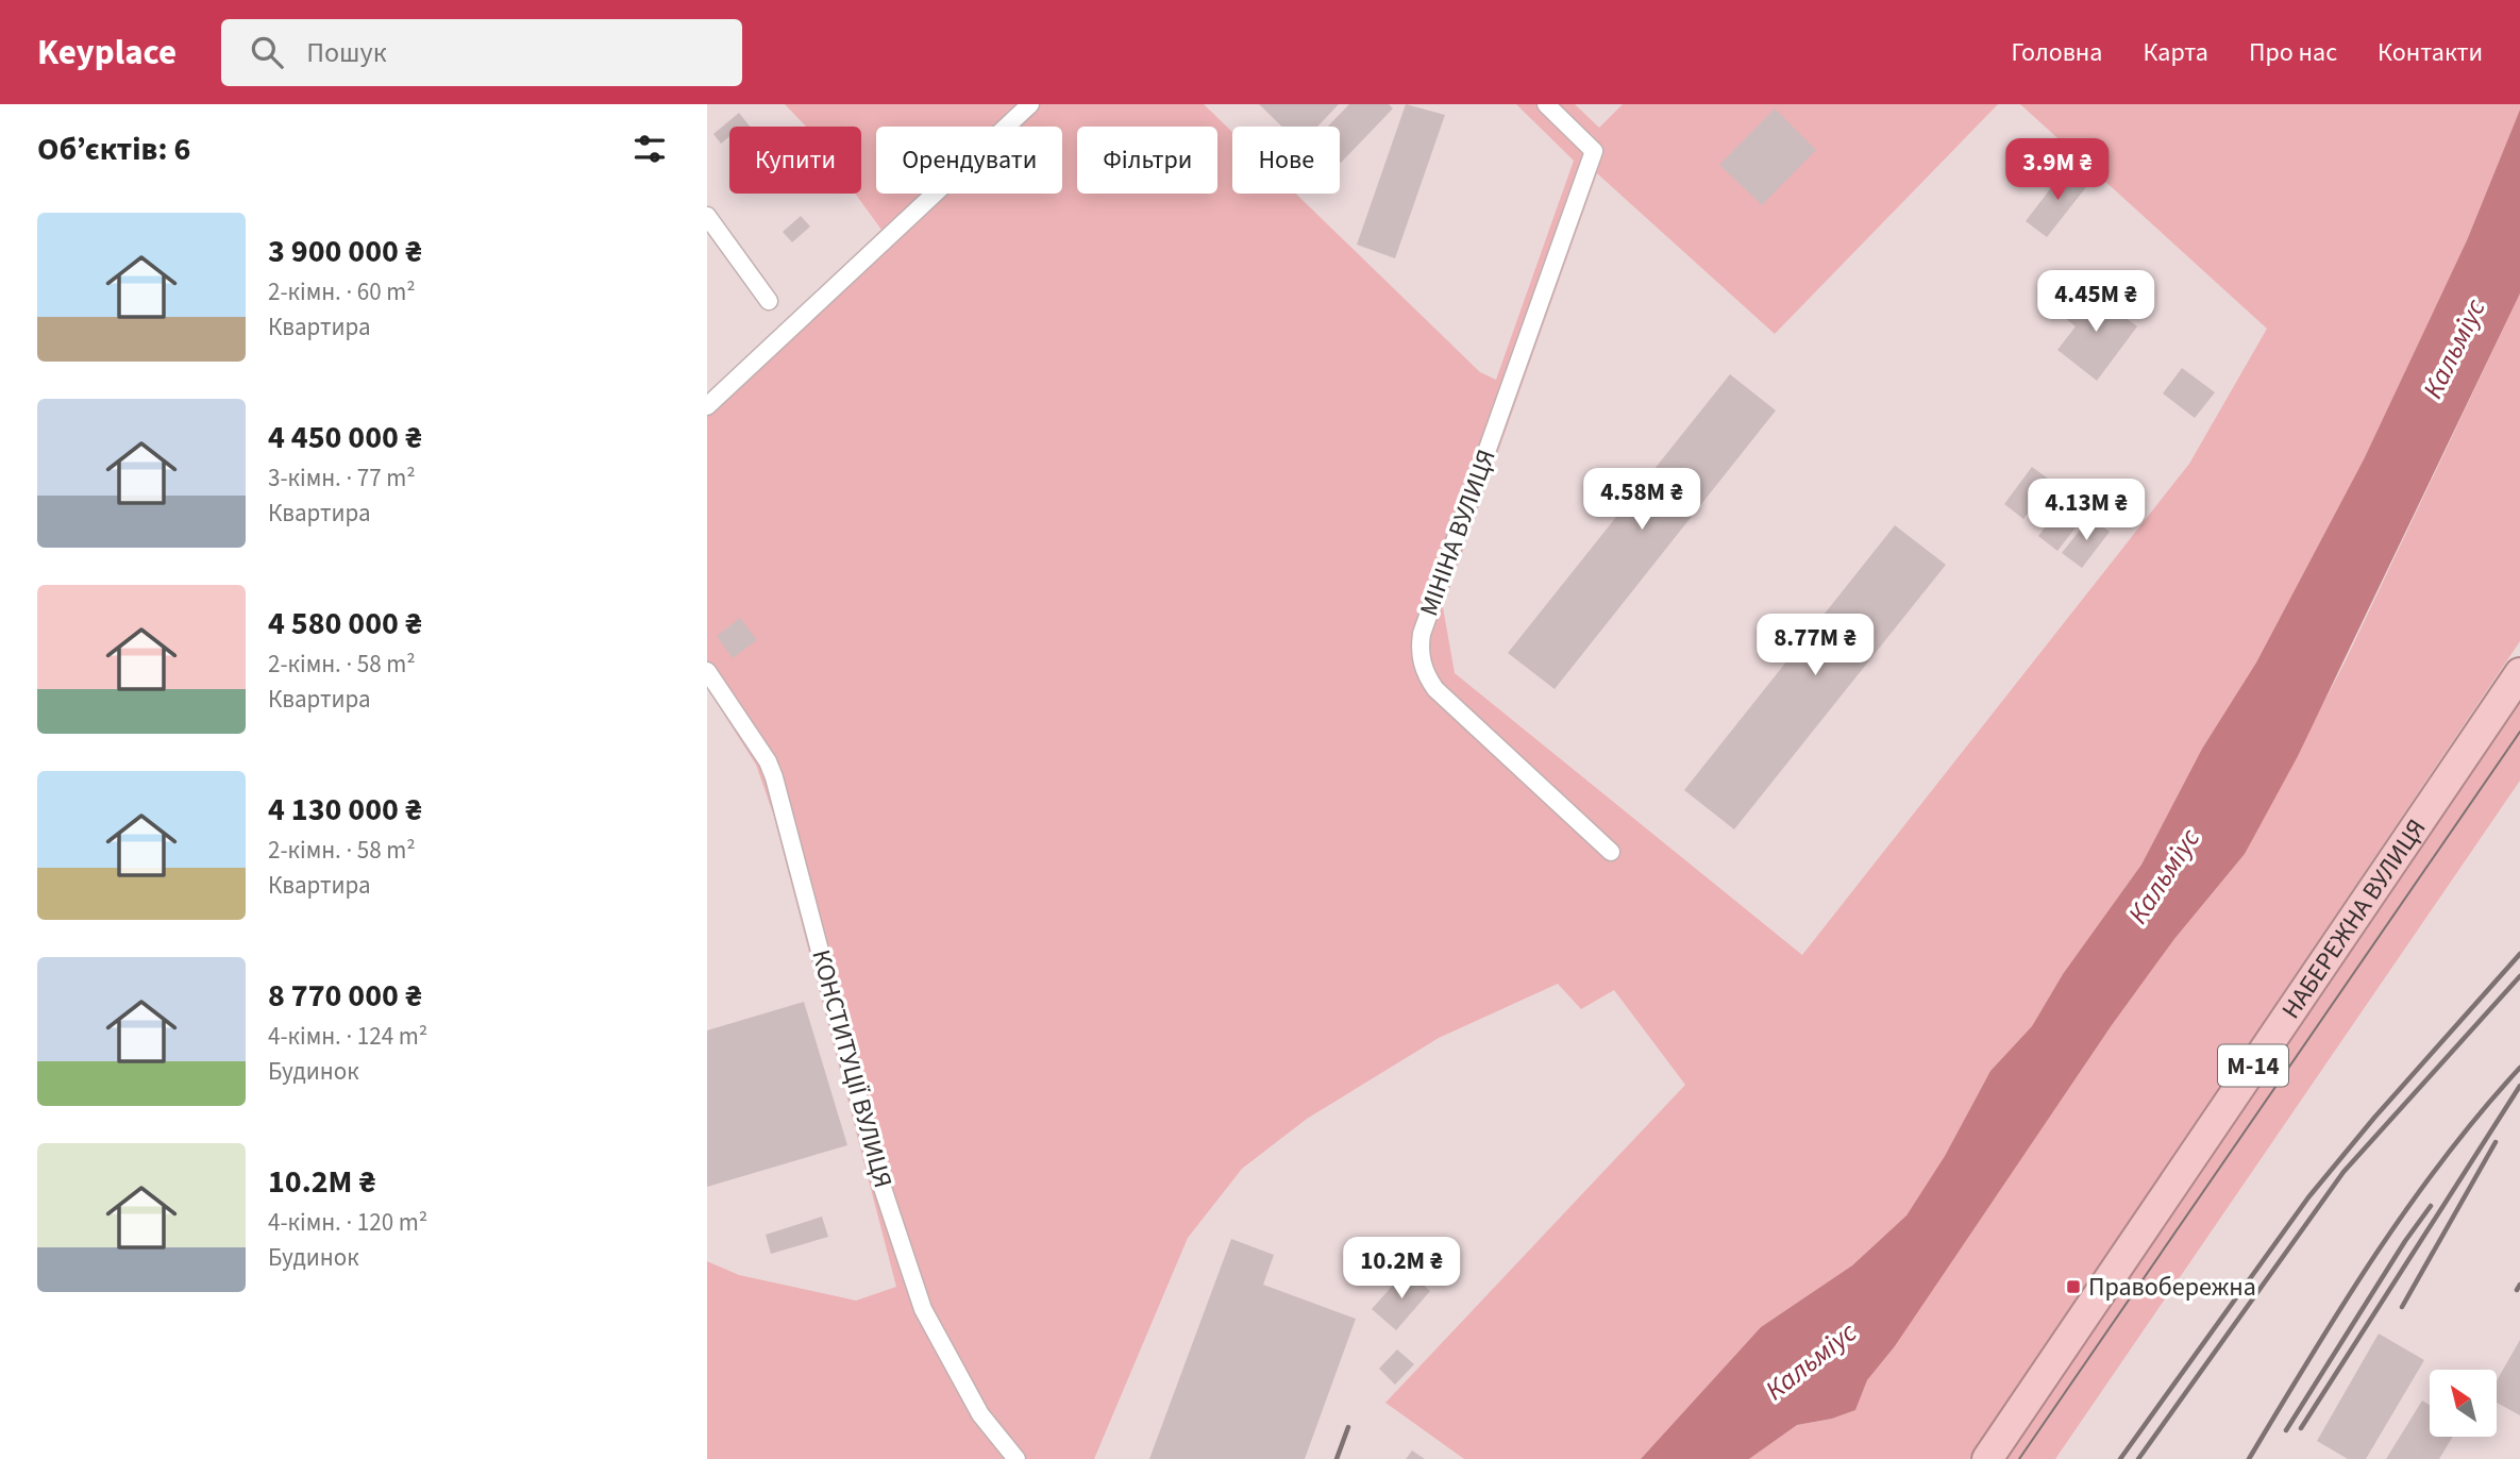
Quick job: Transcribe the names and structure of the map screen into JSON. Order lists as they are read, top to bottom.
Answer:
{
  "streets": {
    "highway": ["НАБЕРЕЖНА ВУЛИЦЯ", "М-14"],
    "street": ["МІНІНА ВУЛИЦЯ", "КОНСТИТУЦІЇ ВУЛИЦЯ"]
  },
  "water": ["Кальміус"],
  "places": {
    "transit": ["Правобережна"]
  },
  "north": "top left",
  "page": {
    "header": "Keyplace",
    "search": "Пошук",
    "nav": [
      "Головна",
      "Карта",
      "Про нас",
      "Контакти"
    ],
    "heading": "Об’єктів: 6",
    "chip": [
      "Купити",
      "Орендувати",
      "Фільтри",
      "Нове"
    ],
    "price": [
      "3.9M ₴",
      "4.45M ₴",
      "4.58M ₴",
      "4.13M ₴",
      "8.77M ₴",
      "10.2M ₴"
    ],
    "list": [
      {
        "name": "3 900 000 ₴",
        "note": "2-кімн. · 60 m² · Квартира"
      },
      {
        "name": "4 450 000 ₴",
        "note": "3-кімн. · 77 m² · Квартира"
      },
      {
        "name": "4 580 000 ₴",
        "note": "2-кімн. · 58 m² · Квартира"
      },
      {
        "name": "4 130 000 ₴",
        "note": "2-кімн. · 58 m² · Квартира"
      },
      {
        "name": "8 770 000 ₴",
        "note": "4-кімн. · 124 m² · Будинок"
      },
      {
        "name": "10.2M ₴",
        "note": "4-кімн. · 120 m² · Будинок"
      }
    ]
  }
}
